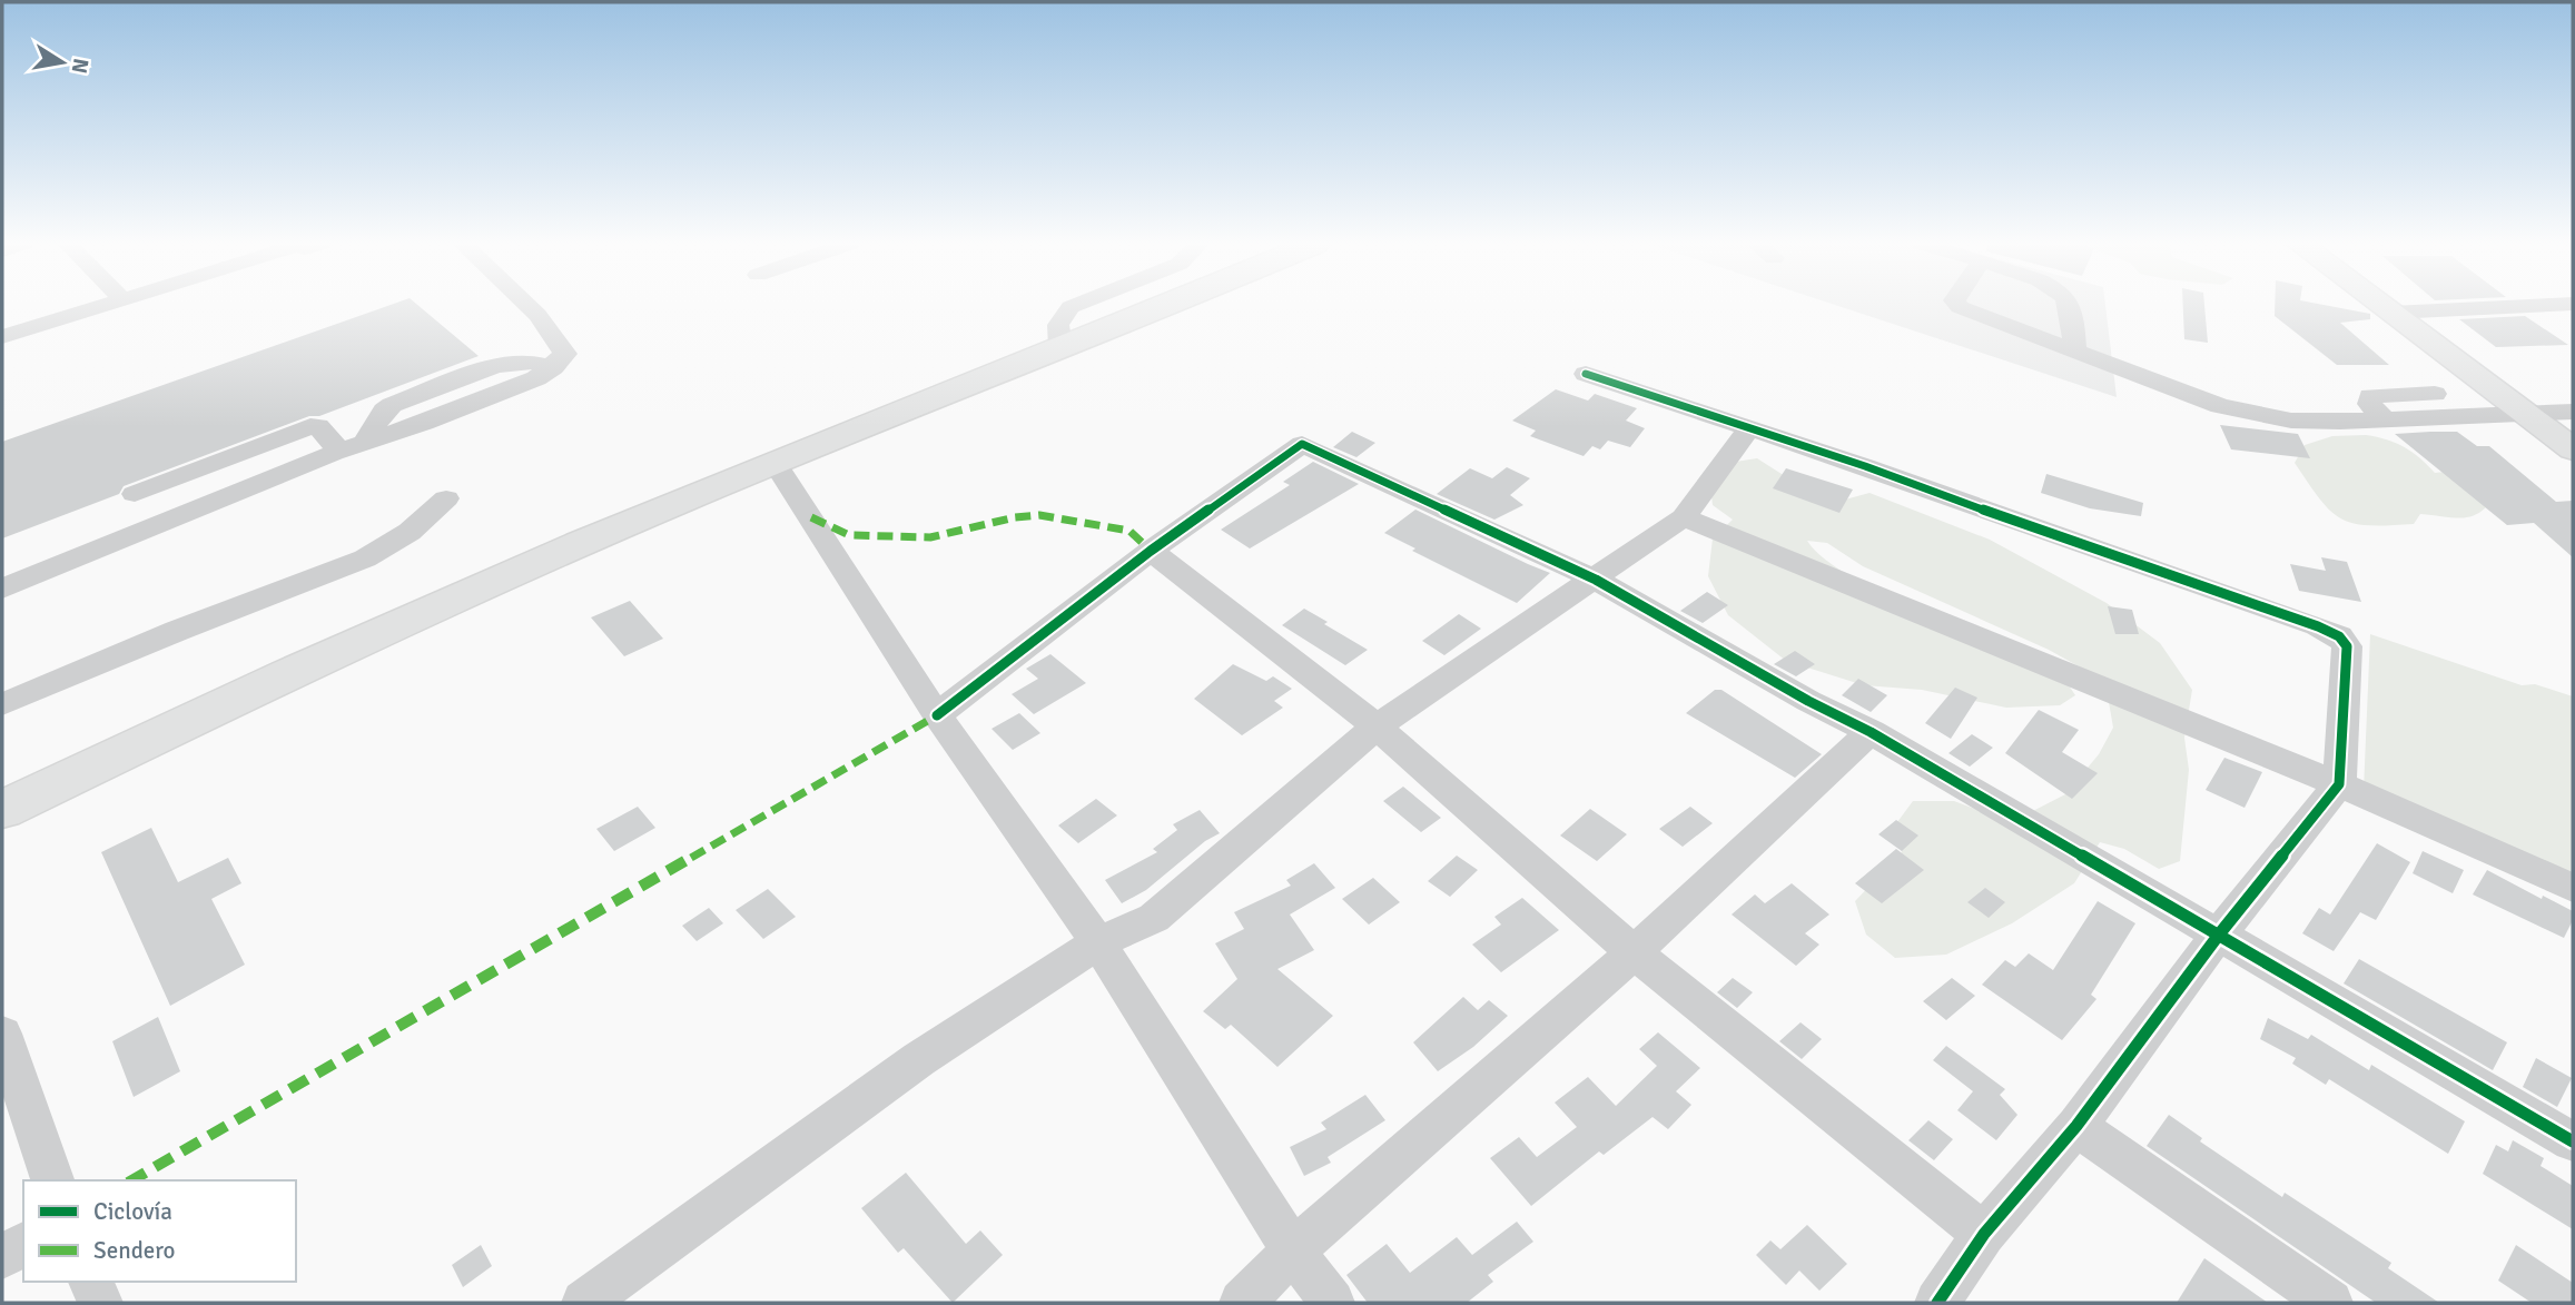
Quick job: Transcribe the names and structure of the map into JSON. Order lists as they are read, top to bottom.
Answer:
{
  "legend": ["Ciclovía", "Sendero"],
  "north": "right"
}
